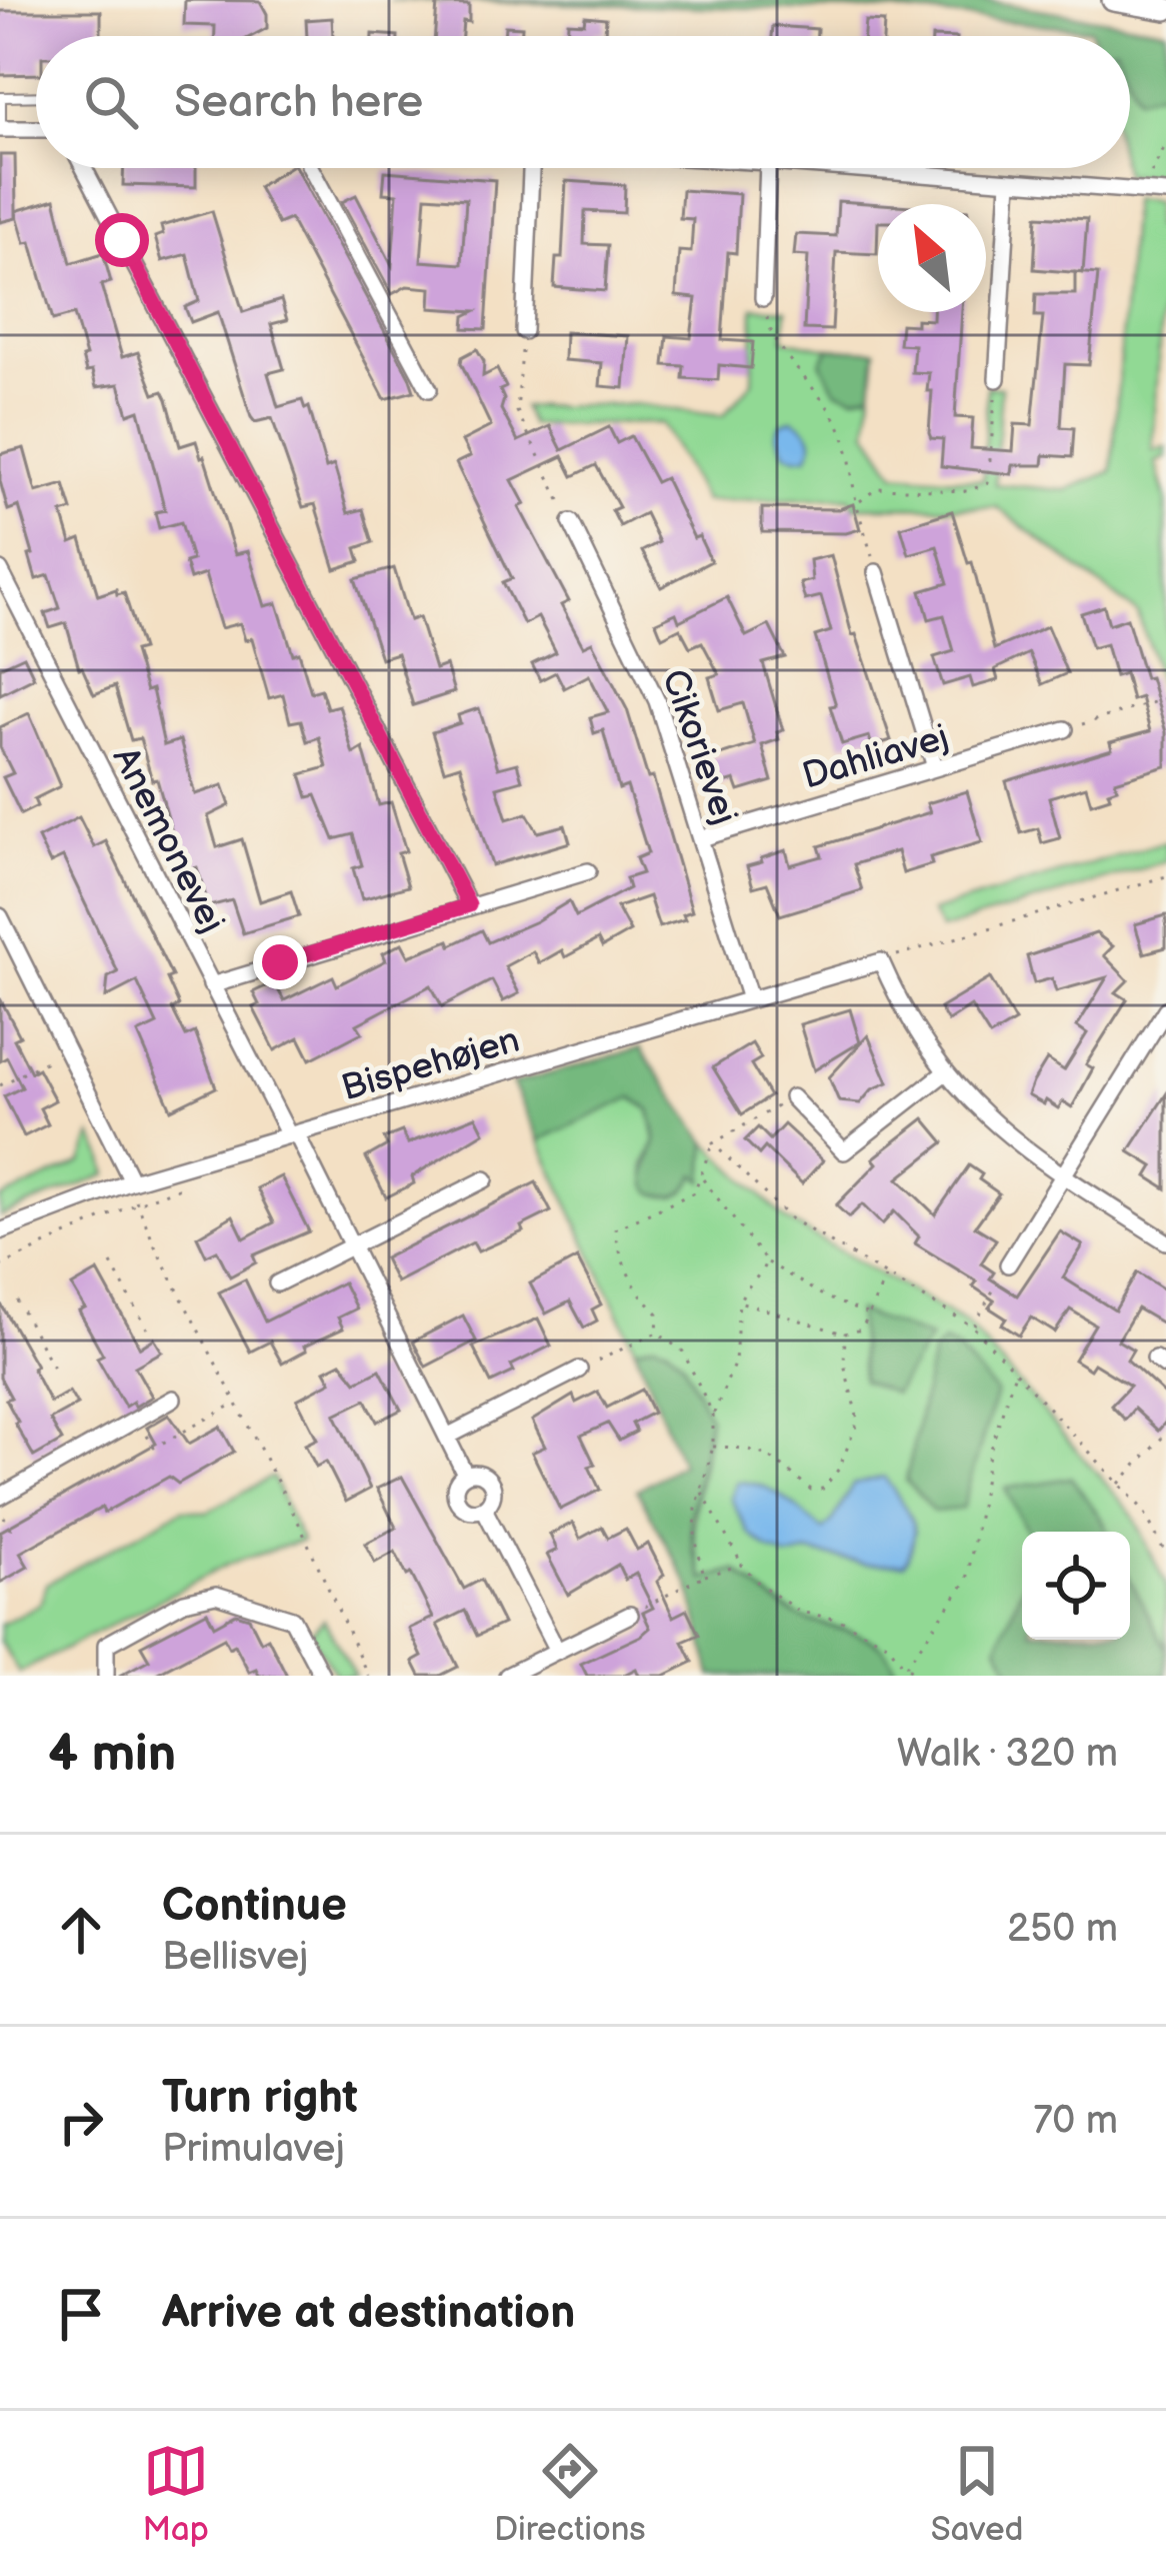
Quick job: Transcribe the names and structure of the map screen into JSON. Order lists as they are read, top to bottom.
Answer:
{
  "streets": {
    "street": [
      "Cikorievej",
      "Dahliavej",
      "Anemonevej",
      "Bispehøjen"
    ]
  },
  "crossings": [
    ["Cikorievej", "Dahliavej"],
    ["Cikorievej", "Bispehøjen"],
    ["Anemonevej", "Bispehøjen"]
  ],
  "north": "top left",
  "page": {
    "search": "Search here",
    "heading": ["4 min", "Walk · 320 m"],
    "list": [
      ["Continue", "Bellisvej", "250 m"],
      ["Turn right", "Primulavej", "70 m"],
      "Arrive at destination"
    ],
    "nav": ["Map", "Directions", "Saved"]
  }
}
